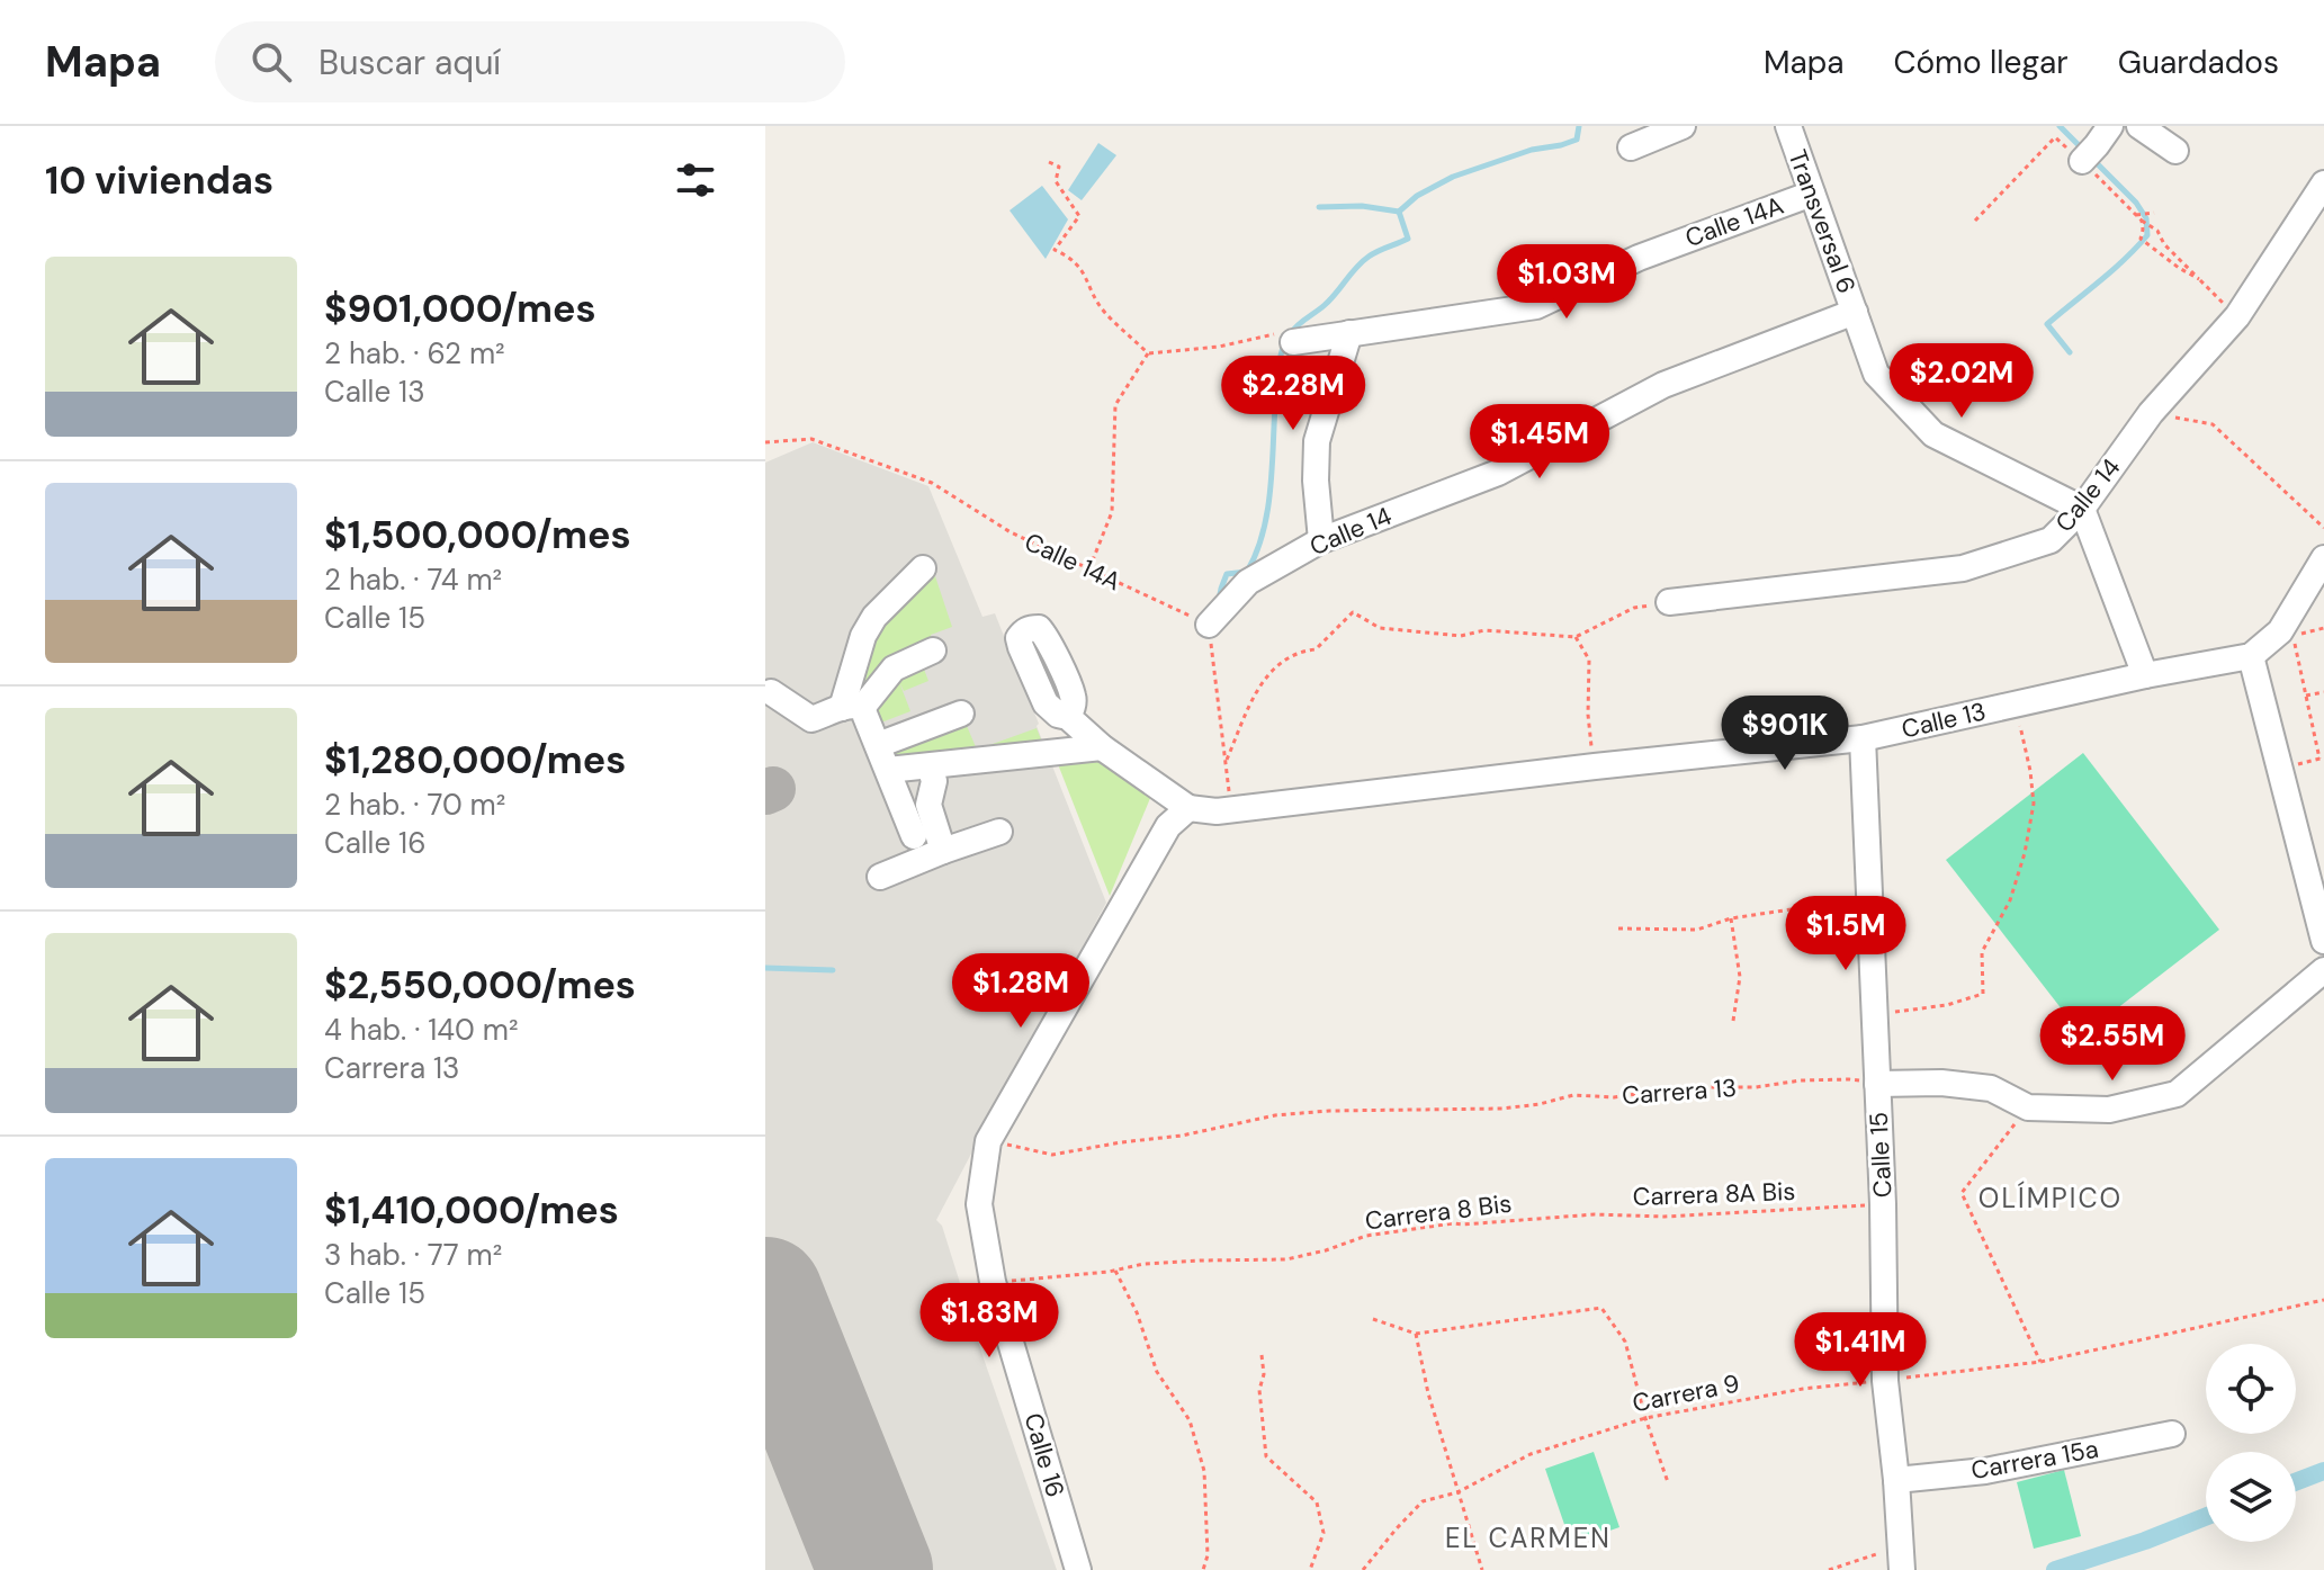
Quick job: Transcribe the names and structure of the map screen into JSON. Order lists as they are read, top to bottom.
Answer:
{
  "streets": {
    "street": [
      "Calle 14A",
      "Transversal 6",
      "Calle 14",
      "Calle 13",
      "Calle 15",
      "Calle 16",
      "Carrera 15a"
    ],
    "path": [
      "Carrera 13",
      "Carrera 8A Bis",
      "Carrera 8 Bis",
      "Carrera 9"
    ]
  },
  "crossings": [
    ["Calle 14A", "Transversal 6"],
    ["Calle 14A", "Calle 14"],
    ["Transversal 6", "Calle 14"],
    ["Calle 13", "Calle 15"],
    ["Calle 13", "Calle 16"],
    ["Carrera 13", "Calle 15"],
    ["Carrera 13", "Calle 16"],
    ["Calle 15", "Carrera 8A Bis"],
    ["Calle 15", "Carrera 9"],
    ["Calle 15", "Carrera 15a"],
    ["Carrera 8A Bis", "Carrera 8 Bis"],
    ["Carrera 8 Bis", "Calle 16"]
  ],
  "districts": ["OLÍMPICO", "EL CARMEN"],
  "page": {
    "header": "Mapa",
    "search": "Buscar aquí",
    "nav": ["Mapa", "Cómo llegar", "Guardados"],
    "heading": "10 viviendas",
    "list": [
      {
        "name": "$901,000/mes",
        "note": "2 hab. · 62 m² · Calle 13"
      },
      {
        "name": "$1,500,000/mes",
        "note": "2 hab. · 74 m² · Calle 15"
      },
      {
        "name": "$1,280,000/mes",
        "note": "2 hab. · 70 m² · Calle 16"
      },
      {
        "name": "$2,550,000/mes",
        "note": "4 hab. · 140 m² · Carrera 13"
      },
      {
        "name": "$1,410,000/mes",
        "note": "3 hab. · 77 m² · Calle 15"
      }
    ],
    "price": [
      "$1.03M",
      "$2.02M",
      "$2.28M",
      "$1.45M",
      "$901K",
      "$1.5M",
      "$1.28M",
      "$2.55M",
      "$1.83M",
      "$1.41M"
    ]
  }
}
